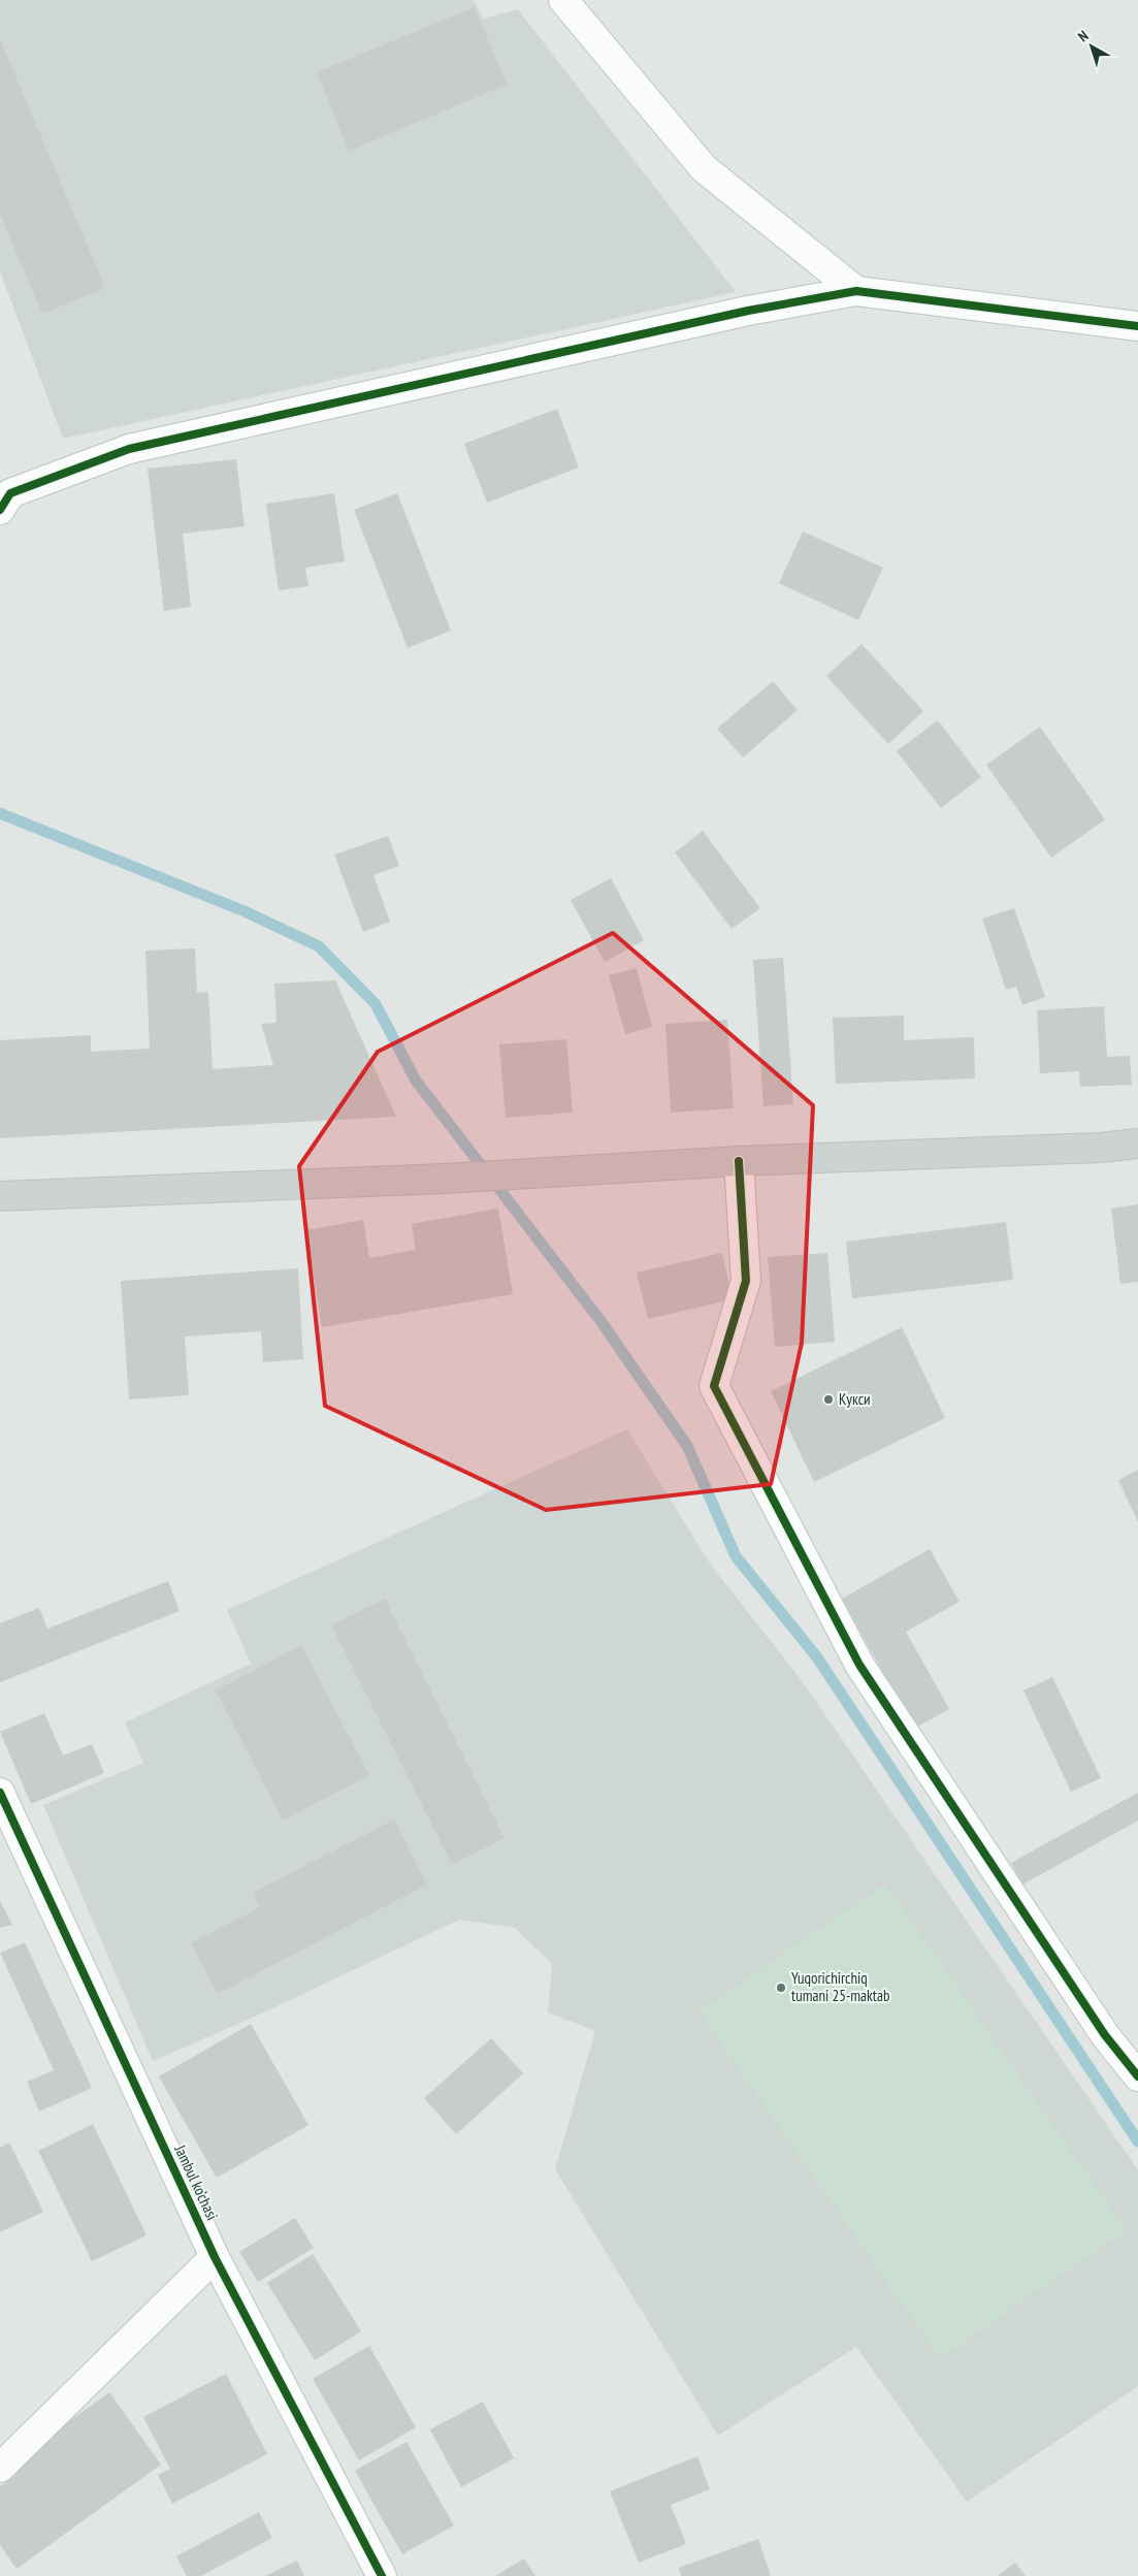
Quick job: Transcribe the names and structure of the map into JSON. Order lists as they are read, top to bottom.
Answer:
{
  "streets": {
    "street": ["Jambul ko‘chasi"]
  },
  "places": ["Кукси", "Yuqorichirchiq tumani 25-maktab"],
  "north": "top left"
}
